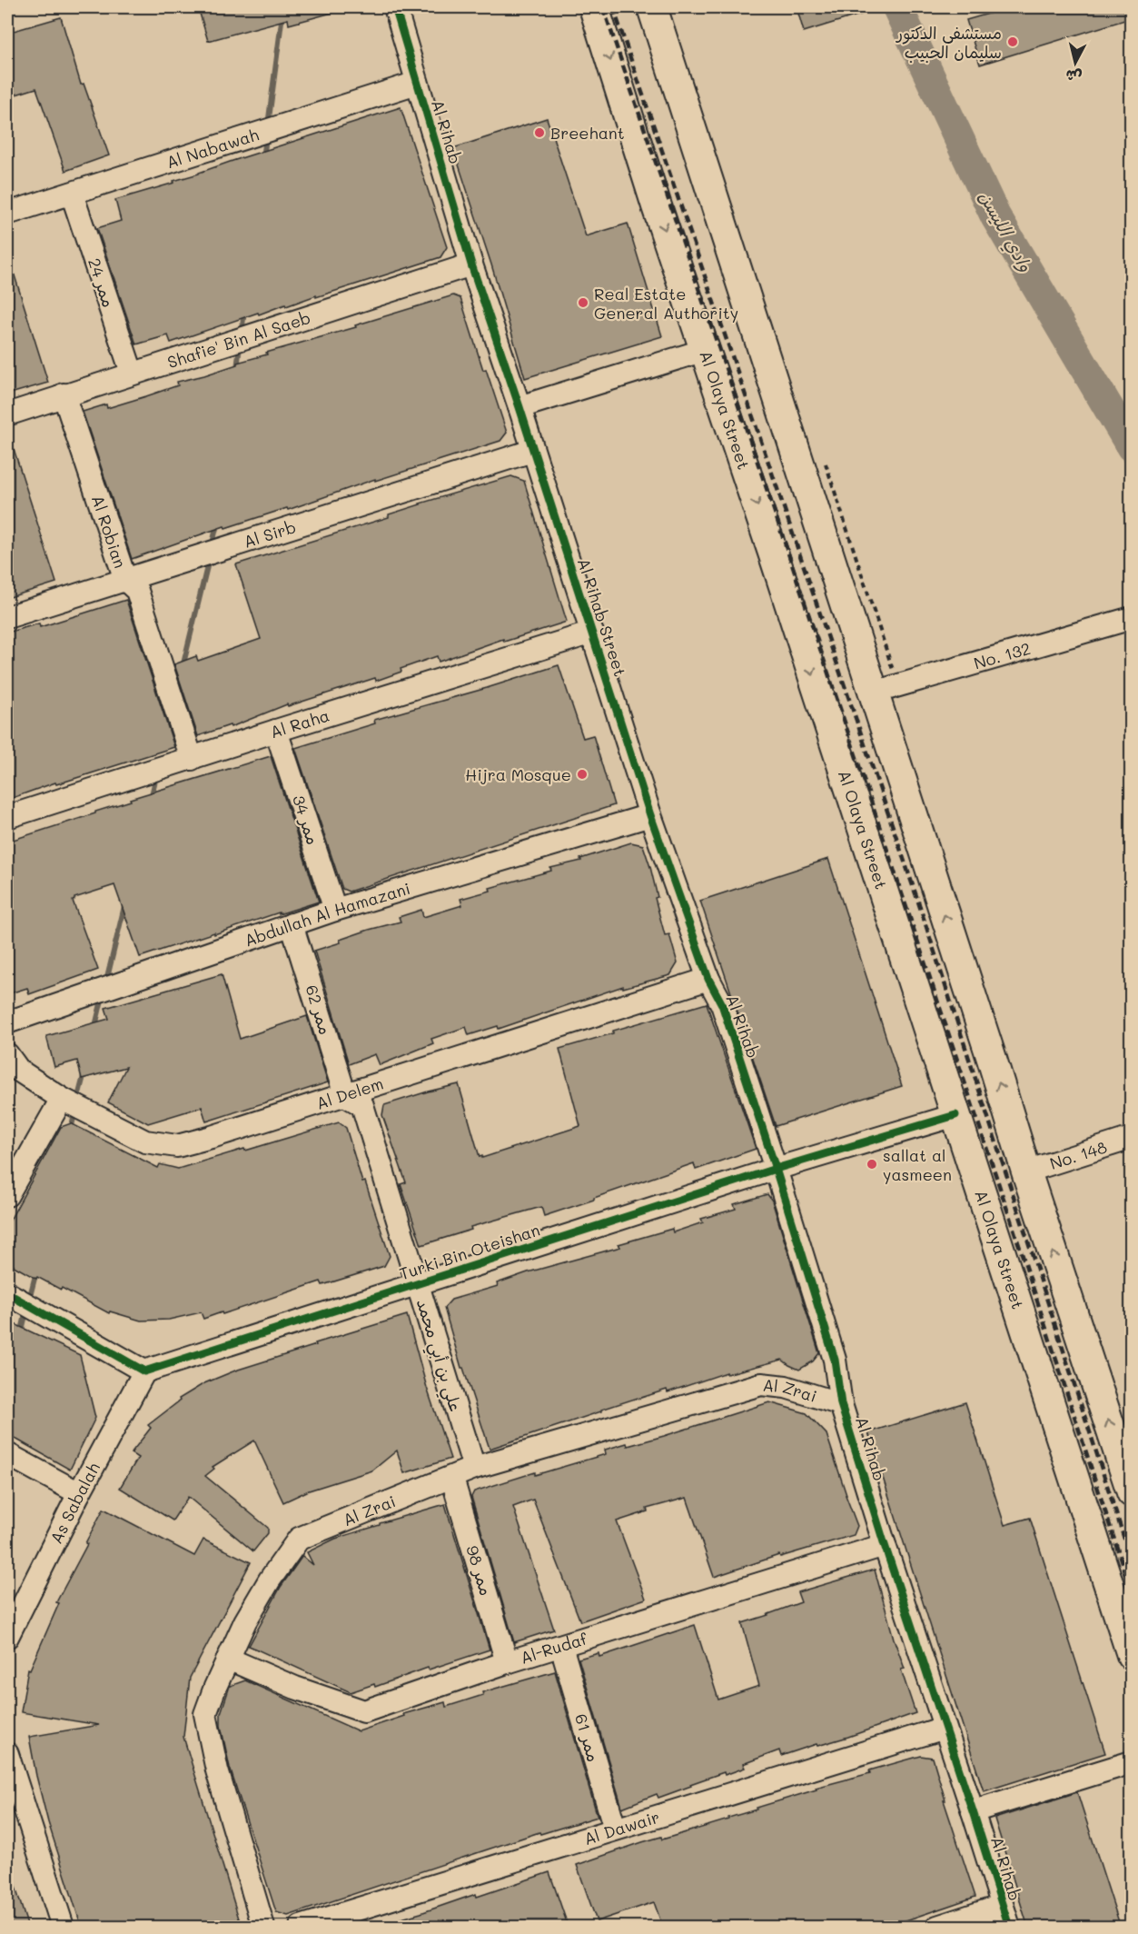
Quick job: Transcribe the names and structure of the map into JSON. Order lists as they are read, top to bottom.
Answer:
{
  "streets": {
    "main road": ["Al Olaya Street"],
    "street": [
      "Al Rihab",
      "Al Nabawah",
      "ممر 24",
      "Shafie' Bin Al Saeb",
      "Al Robian",
      "Al Sirb",
      "Al Rihab Street",
      "No. 132",
      "Al Raha",
      "ممر 34",
      "Abdullah Al Hamazani",
      "ممر 62",
      "Al Delem",
      "No. 148",
      "Turki Bin Oteishan",
      "علي بن أبي محمد",
      "Al Zrai",
      "As Sabalah",
      "ممر 98",
      "Al-Rudaf",
      "ممر 61",
      "Al Dawair"
    ]
  },
  "crossings": [
    ["Al Rihab", "Al Nabawah"],
    ["Al Rihab", "Shafie' Bin Al Saeb"],
    ["Al Rihab", "Al Rihab Street"],
    ["Al Rihab", "Al Delem"],
    ["Al Rihab", "Turki Bin Oteishan"],
    ["Al Rihab", "Al Zrai"],
    ["Al Rihab", "Al-Rudaf"],
    ["Al Rihab", "Al Dawair"],
    ["Al Nabawah", "ممر 24"],
    ["ممر 24", "Shafie' Bin Al Saeb"],
    ["Shafie' Bin Al Saeb", "Al Robian"],
    ["Shafie' Bin Al Saeb", "Al Rihab Street"],
    ["Al Olaya Street", "Turki Bin Oteishan"],
    ["Al Robian", "Al Sirb"],
    ["Al Robian", "Al Raha"],
    ["Al Sirb", "Al Rihab Street"],
    ["Al Rihab Street", "Al Raha"],
    ["Al Rihab Street", "Abdullah Al Hamazani"],
    ["Al Rihab Street", "Al Delem"],
    ["Al Raha", "ممر 34"],
    ["ممر 34", "Abdullah Al Hamazani"],
    ["Abdullah Al Hamazani", "ممر 62"],
    ["ممر 62", "Al Delem"],
    ["ممر 62", "علي بن أبي محمد"],
    ["Al Delem", "علي بن أبي محمد"],
    ["Turki Bin Oteishan", "علي بن أبي محمد"],
    ["Turki Bin Oteishan", "As Sabalah"],
    ["علي بن أبي محمد", "Al Zrai"],
    ["Al Zrai", "ممر 98"],
    ["Al Zrai", "Al-Rudaf"],
    ["ممر 98", "Al-Rudaf"],
    ["Al-Rudaf", "ممر 61"],
    ["ممر 61", "Al Dawair"]
  ],
  "water": ["وادي الليسن"],
  "places": [
    "مستشفى الدكتور سليمان الحبيب",
    "Breehant",
    "Real Estate General Authority",
    "Hijra Mosque",
    "sallat al yasmeen"
  ],
  "north": "bottom"
}
